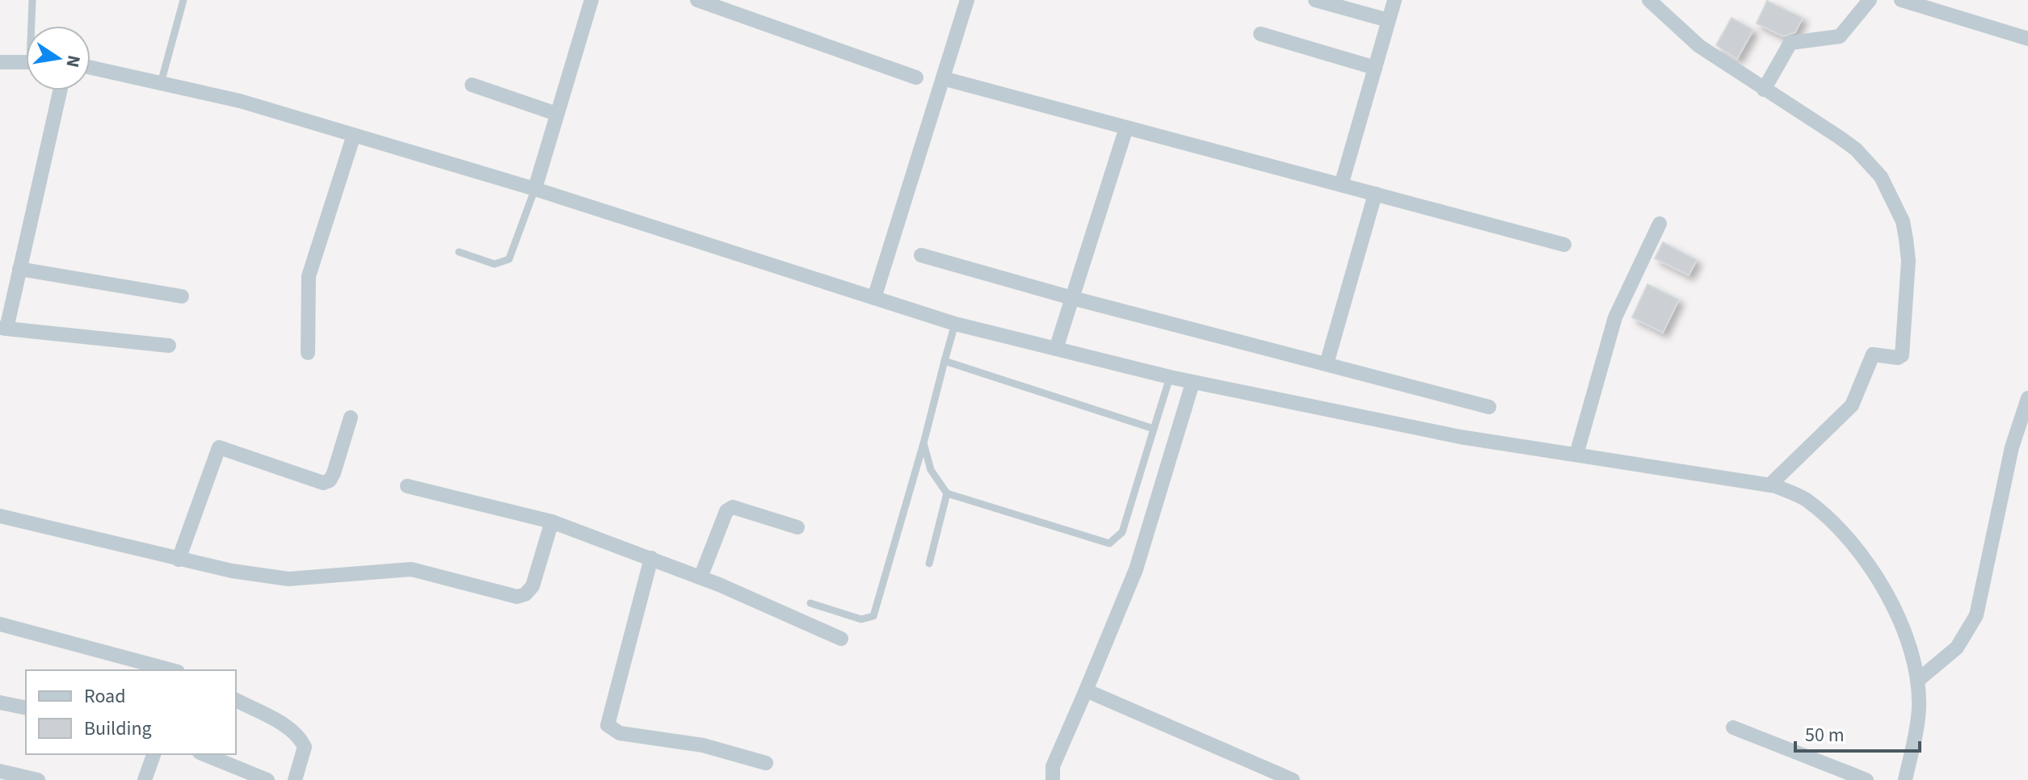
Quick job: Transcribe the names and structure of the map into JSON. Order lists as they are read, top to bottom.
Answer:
{
  "legend": ["Road", "Building"],
  "scale_bar": "50 m",
  "north": "right"
}
